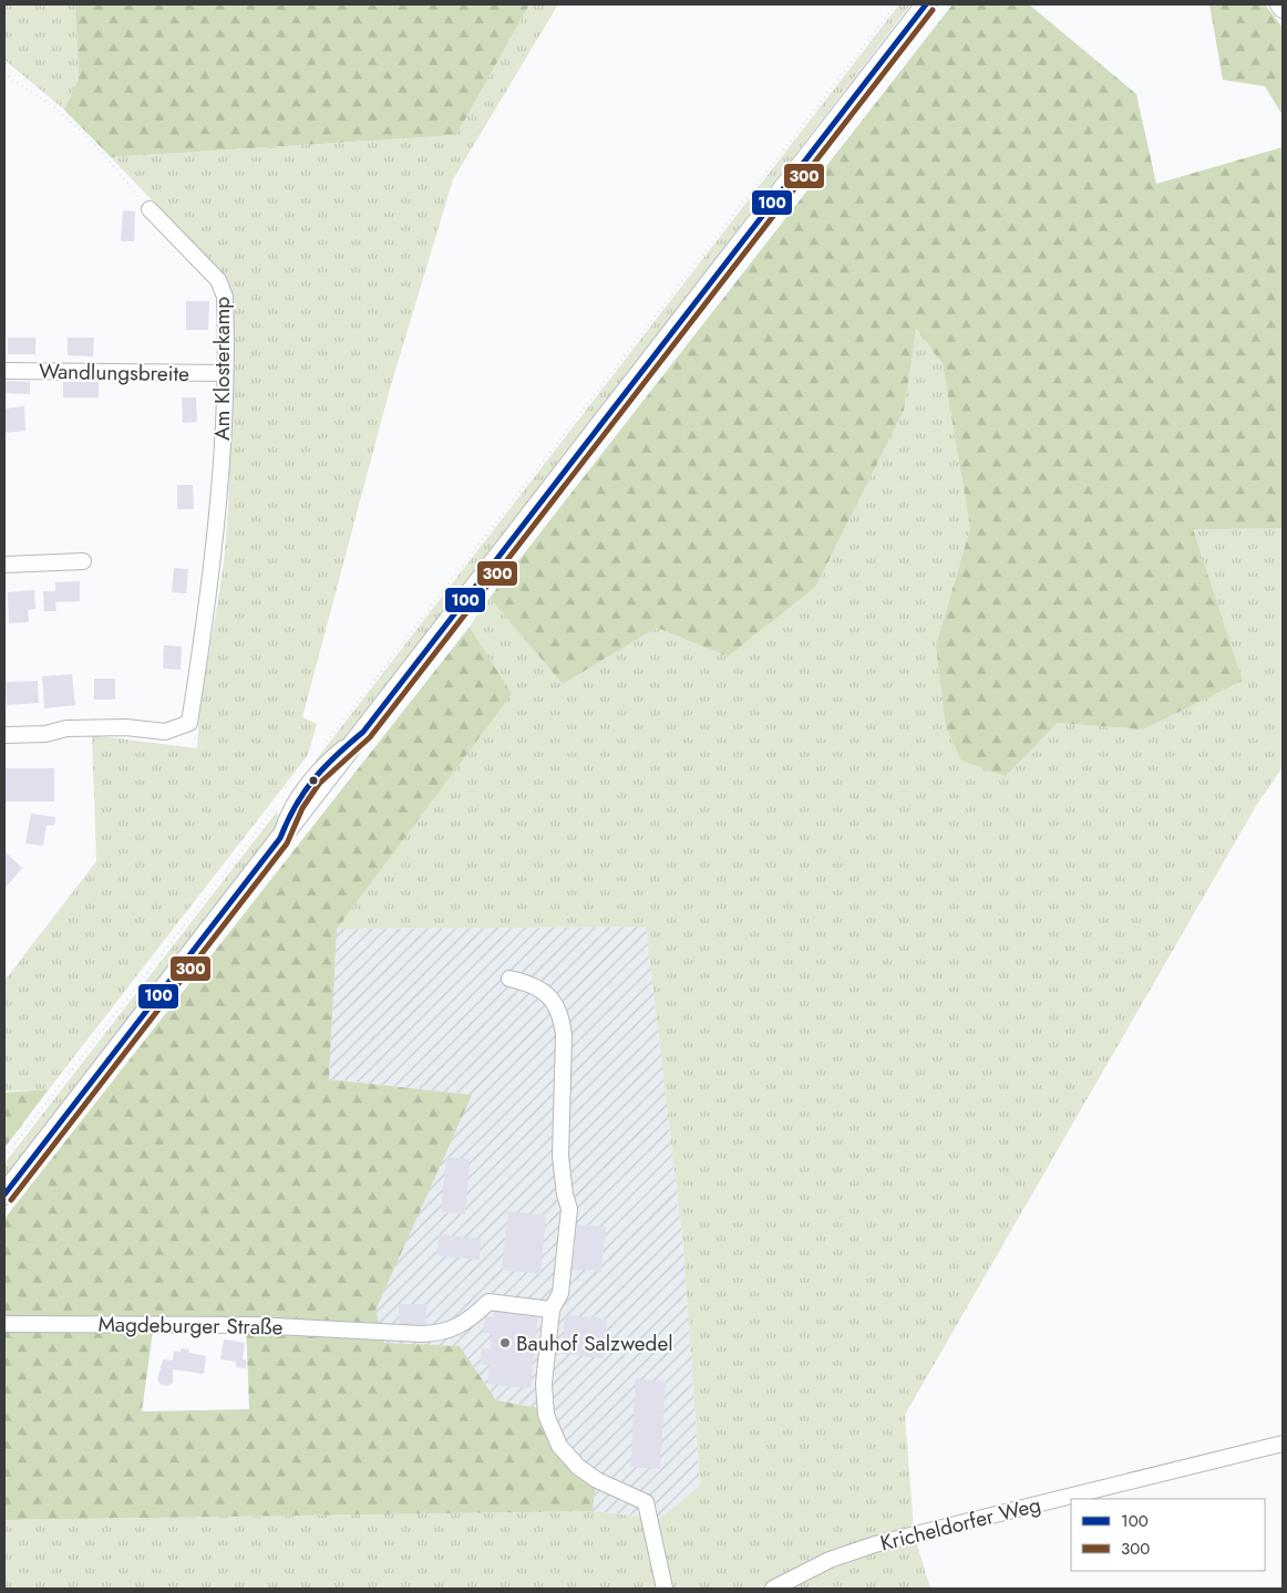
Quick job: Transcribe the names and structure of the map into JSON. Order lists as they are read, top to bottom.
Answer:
{
  "streets": {
    "street": [
      "Am Klosterkamp",
      "Wandlungsbreite",
      "Magdeburger Straße",
      "Kricheldorfer Weg"
    ]
  },
  "crossings": [
    ["Am Klosterkamp", "Wandlungsbreite"]
  ],
  "places": ["Bauhof Salzwedel"],
  "lines": ["transit line 100", "transit line 300"],
  "legend": ["100", "300"]
}
